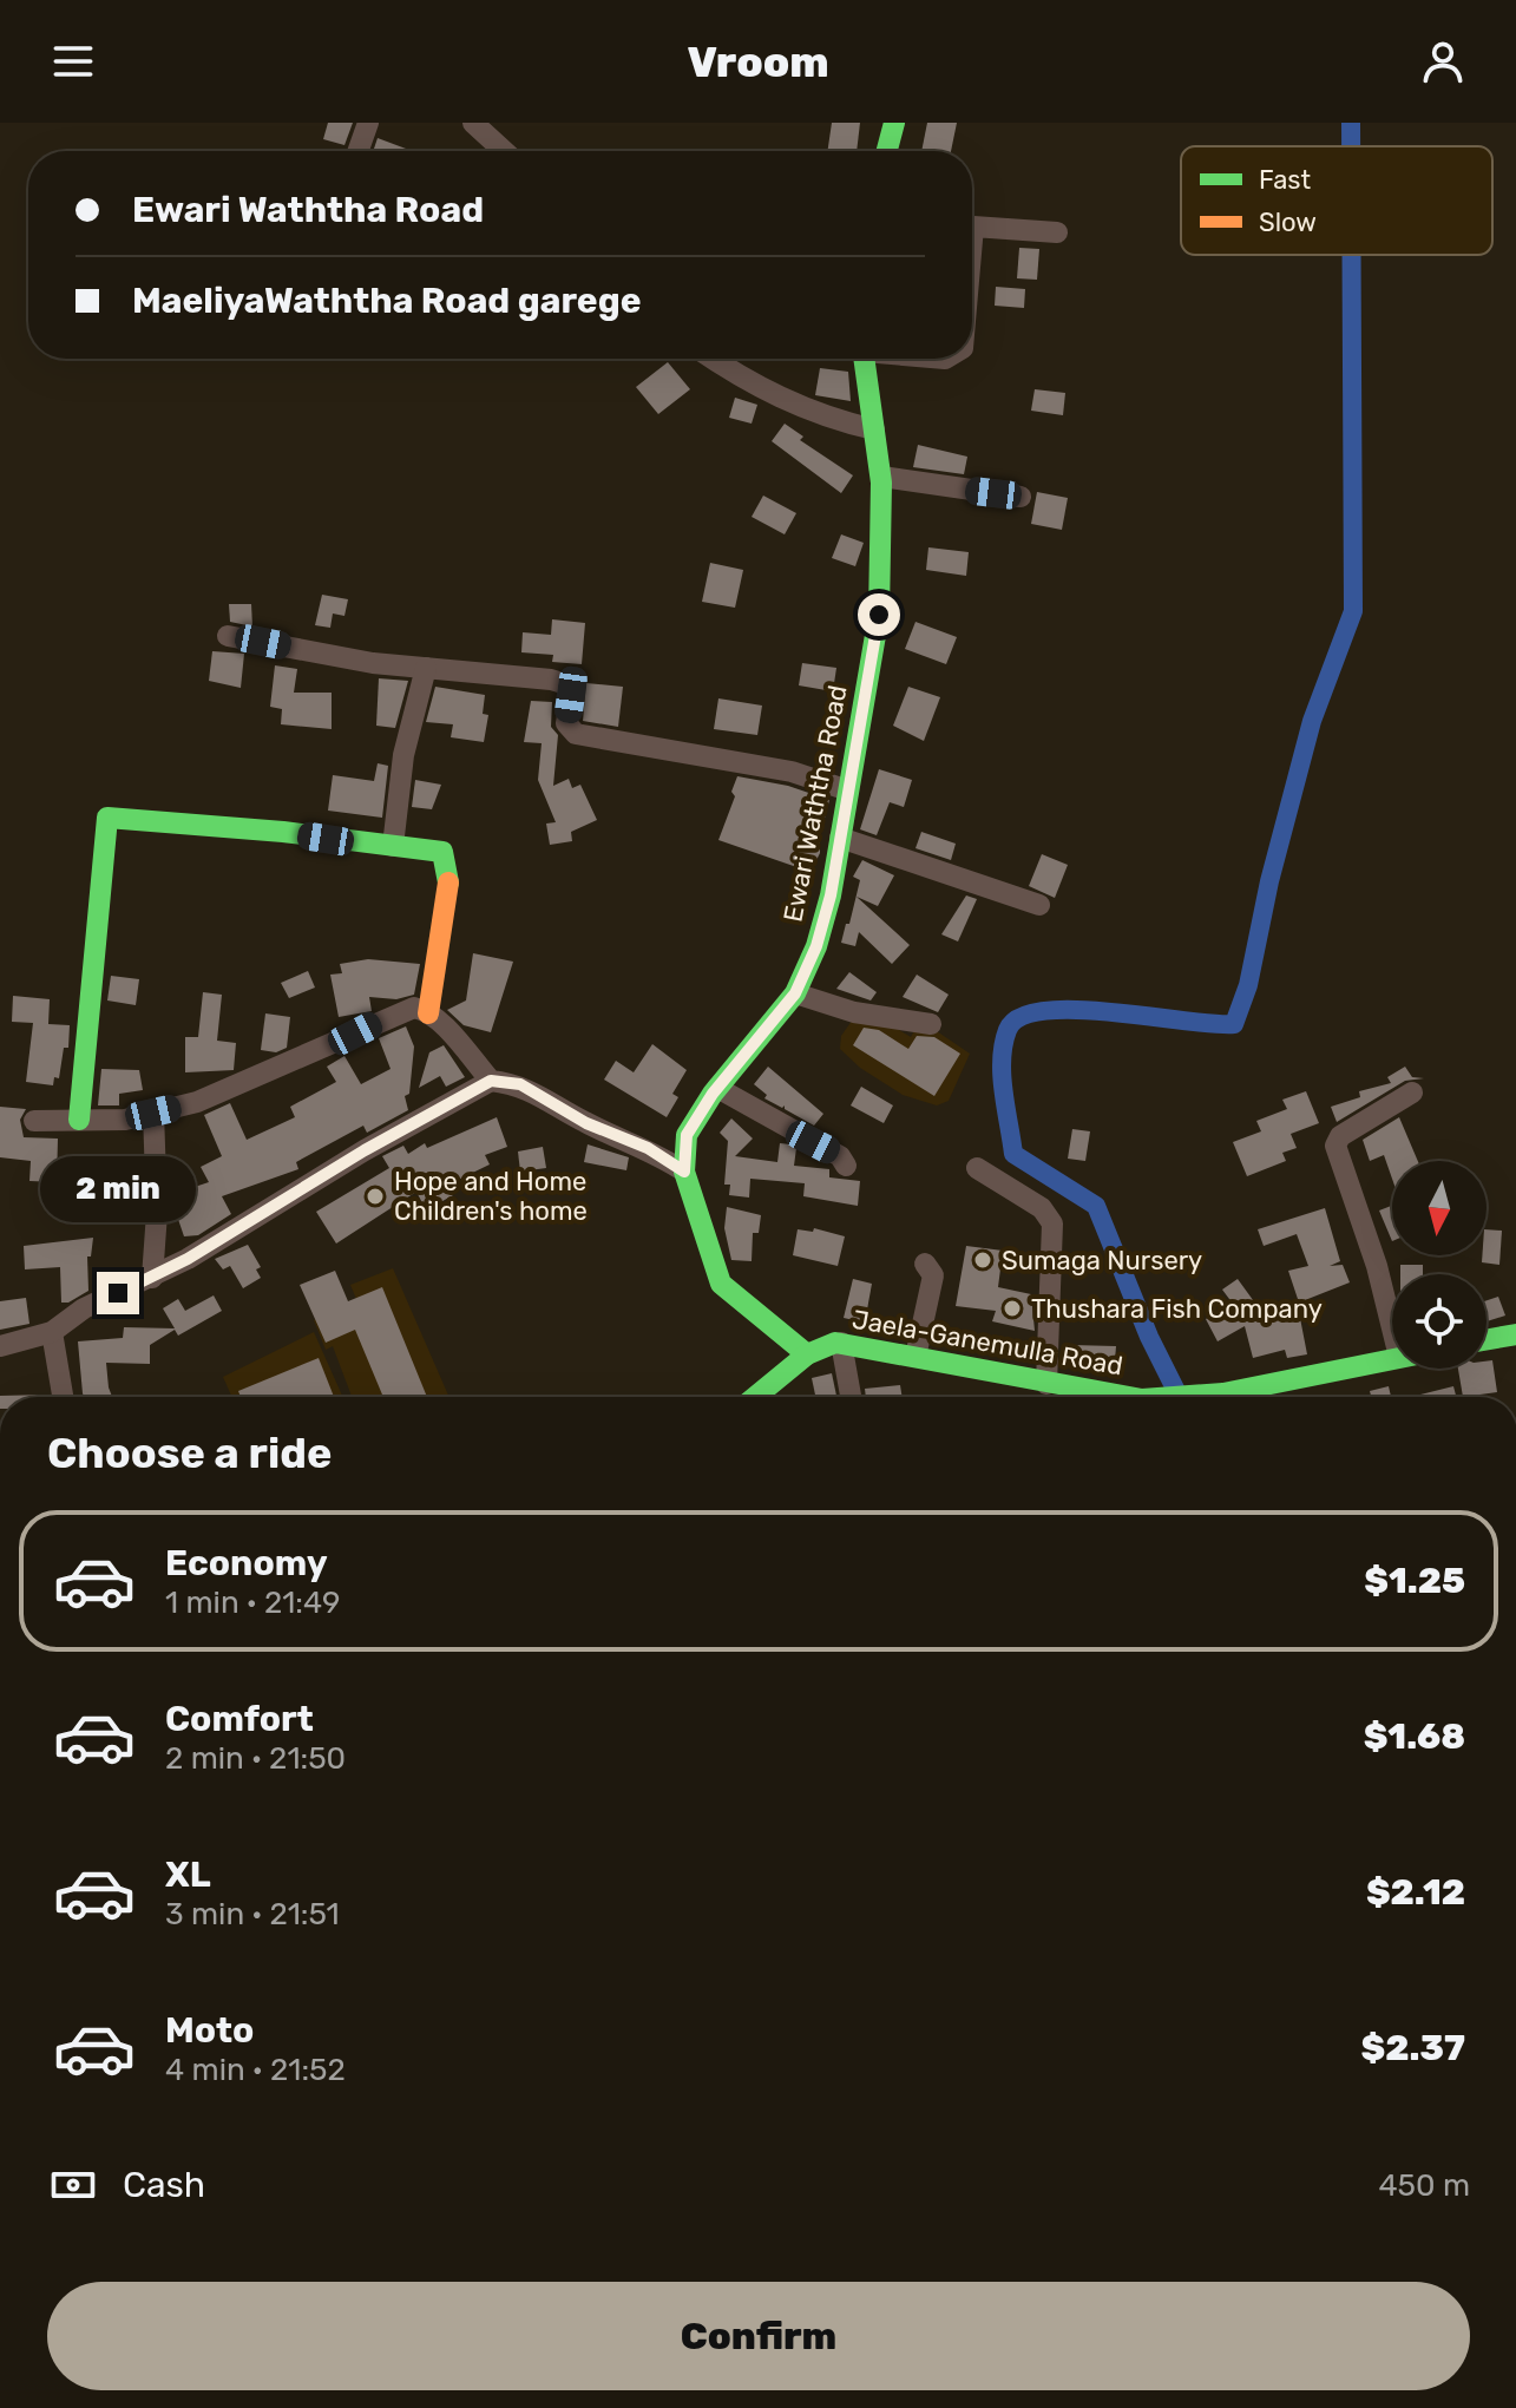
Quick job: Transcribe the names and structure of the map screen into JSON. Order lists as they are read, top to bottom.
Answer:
{
  "streets": {
    "street": ["Ewari Waththa Road", "Jaela-Ganemulla Road"]
  },
  "crossings": [
    ["Ewari Waththa Road", "Jaela-Ganemulla Road"]
  ],
  "places": ["Hope and Home Children's home", "Sumaga Nursery", "Thushara Fish Company"],
  "legend": ["Fast", "Slow"],
  "north": "bottom",
  "page": {
    "header": "Vroom",
    "banner": ["Ewari Waththa Road", "MaeliyaWaththa Road garege"],
    "bubble": "2 min",
    "heading": "Choose a ride",
    "list": [
      {
        "name": "Economy",
        "note": "1 min · 21:49",
        "value": "$1.25"
      },
      {
        "name": "Comfort",
        "note": "2 min · 21:50",
        "value": "$1.68"
      },
      {
        "name": "XL",
        "note": "3 min · 21:51",
        "value": "$2.12"
      },
      {
        "name": "Moto",
        "note": "4 min · 21:52",
        "value": "$2.37"
      }
    ],
    "pay": ["Cash", "450 m"],
    "buttons": "Confirm"
  }
}
